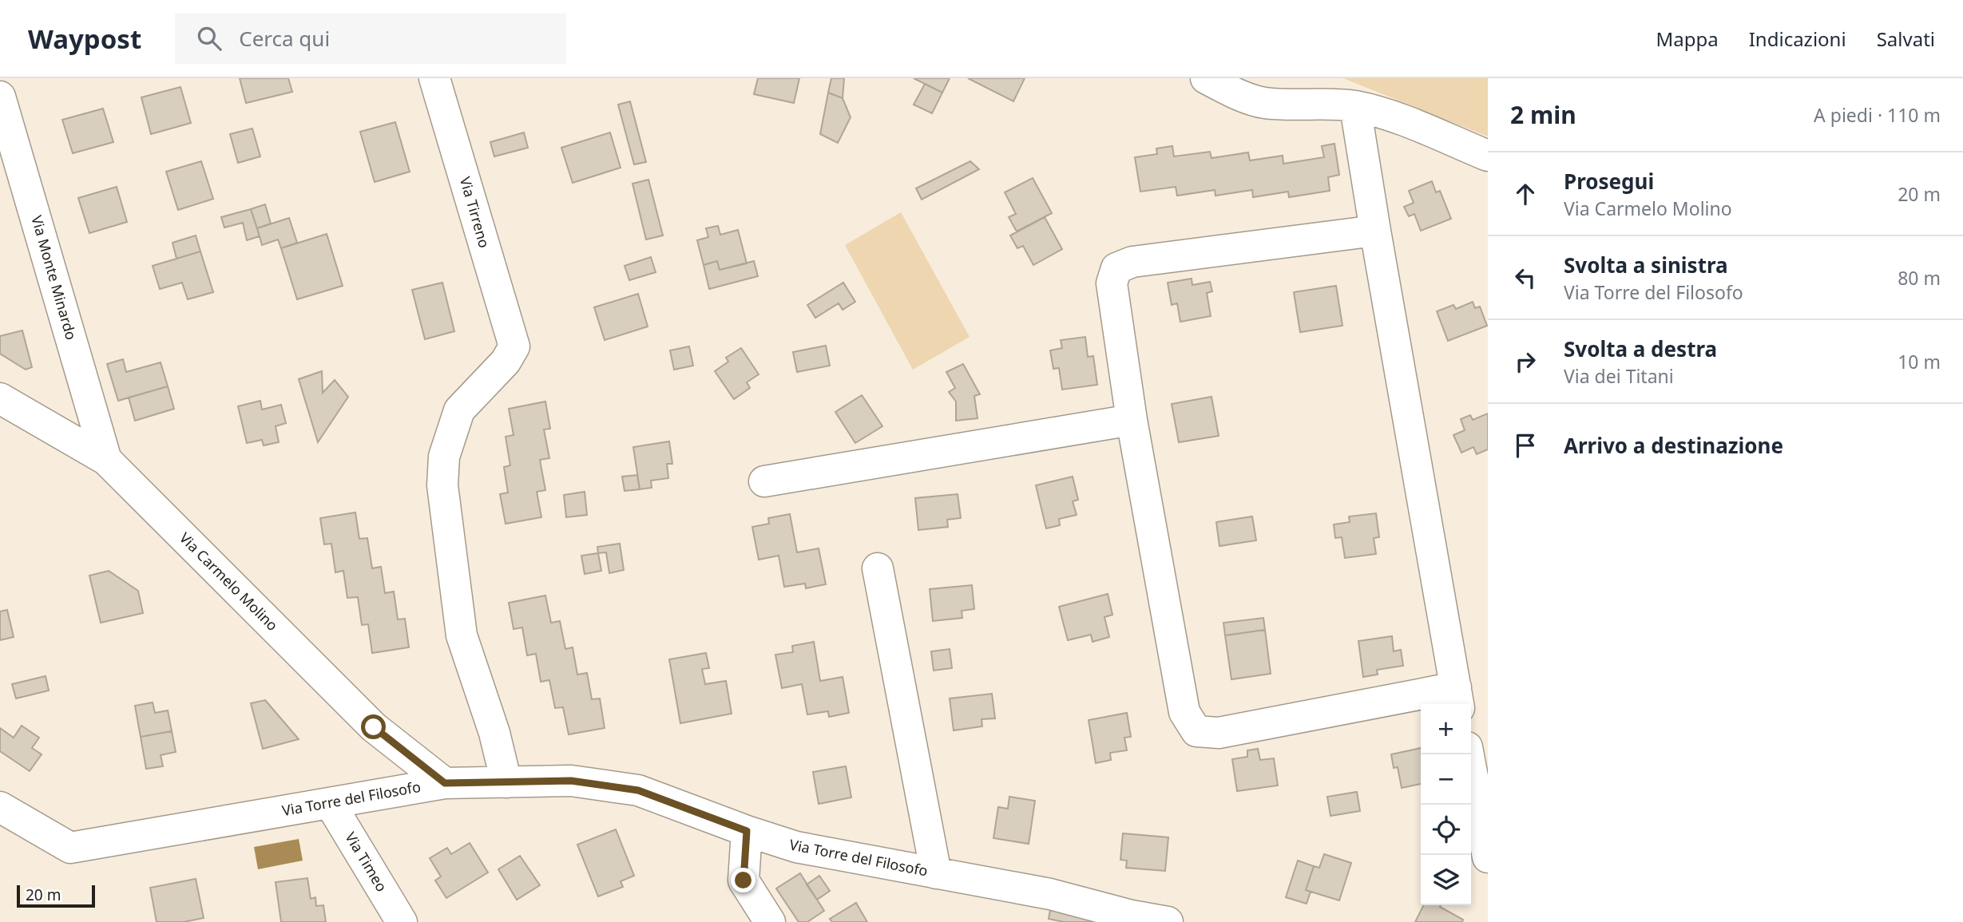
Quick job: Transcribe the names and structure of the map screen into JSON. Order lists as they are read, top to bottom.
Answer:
{
  "streets": {
    "street": [
      "Via Tirreno",
      "Via Monte Minardo",
      "Via Carmelo Molino",
      "Via Torre del Filosofo",
      "Via Timeo"
    ]
  },
  "crossings": [
    ["Via Tirreno", "Via Torre del Filosofo"],
    ["Via Monte Minardo", "Via Carmelo Molino"],
    ["Via Carmelo Molino", "Via Torre del Filosofo"],
    ["Via Torre del Filosofo", "Via Timeo"]
  ],
  "scale_bar": "20 m",
  "page": {
    "header": "Waypost",
    "search": "Cerca qui",
    "nav": ["Mappa", "Indicazioni", "Salvati"],
    "heading": ["2 min", "A piedi · 110 m"],
    "list": [
      ["Prosegui", "Via Carmelo Molino", "20 m"],
      ["Svolta a sinistra", "Via Torre del Filosofo", "80 m"],
      ["Svolta a destra", "Via dei Titani", "10 m"],
      "Arrivo a destinazione"
    ],
    "map_buttons": ["+", "−"],
    "scale": "20 m"
  }
}
